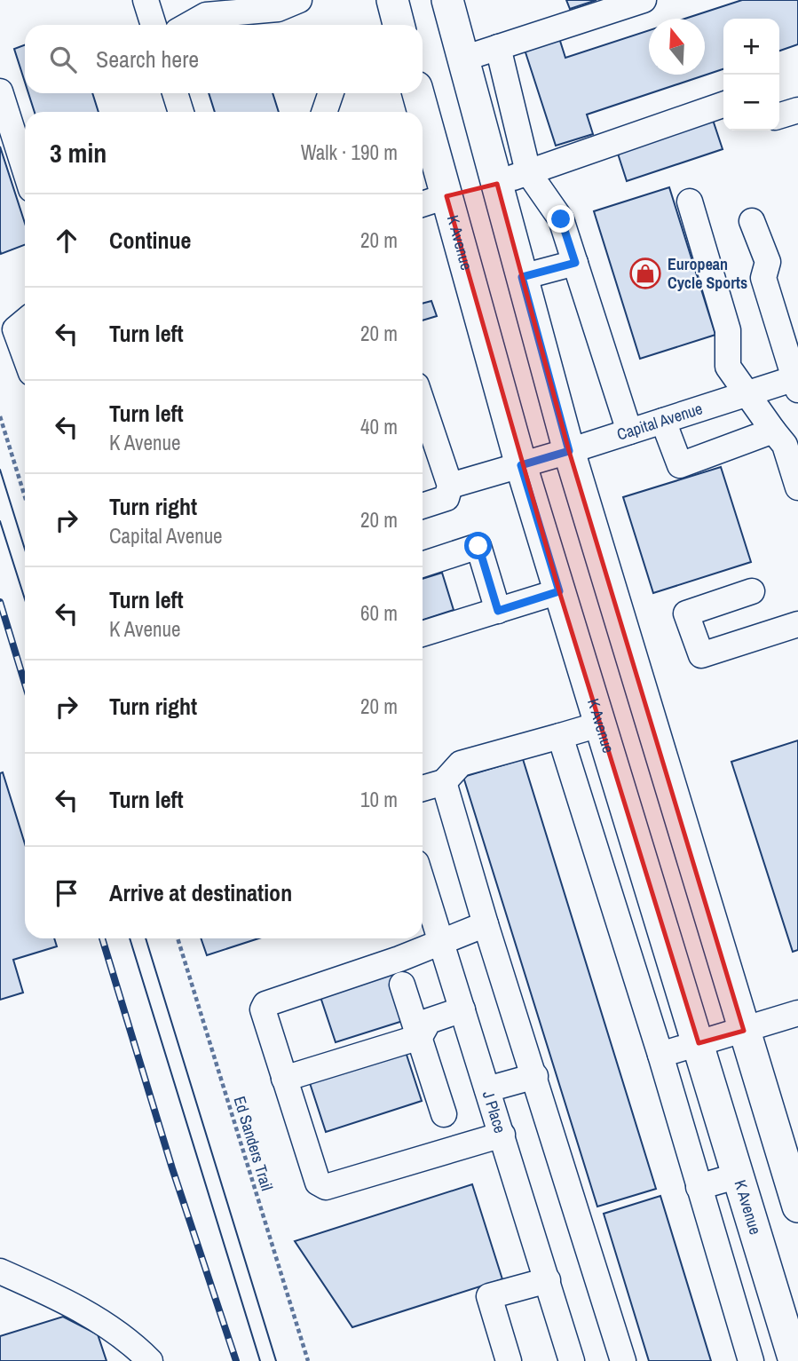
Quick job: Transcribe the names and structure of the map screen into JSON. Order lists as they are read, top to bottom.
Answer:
{
  "streets": {
    "main road": ["K Avenue"],
    "street": ["Capital Avenue", "J Place"],
    "path": ["Ed Sanders Trail"]
  },
  "crossings": [
    ["K Avenue", "Capital Avenue"]
  ],
  "places": {
    "shop": ["European Cycle Sports"]
  },
  "north": "top",
  "page": {
    "map_buttons": ["+", "−"],
    "search": "Search here",
    "heading": ["3 min", "Walk · 190 m"],
    "list": [
      ["Continue", "20 m"],
      ["Turn left", "20 m"],
      ["Turn left", "K Avenue", "40 m"],
      ["Turn right", "Capital Avenue", "20 m"],
      ["Turn left", "K Avenue", "60 m"],
      ["Turn right", "20 m"],
      ["Turn left", "10 m"],
      "Arrive at destination"
    ]
  }
}
